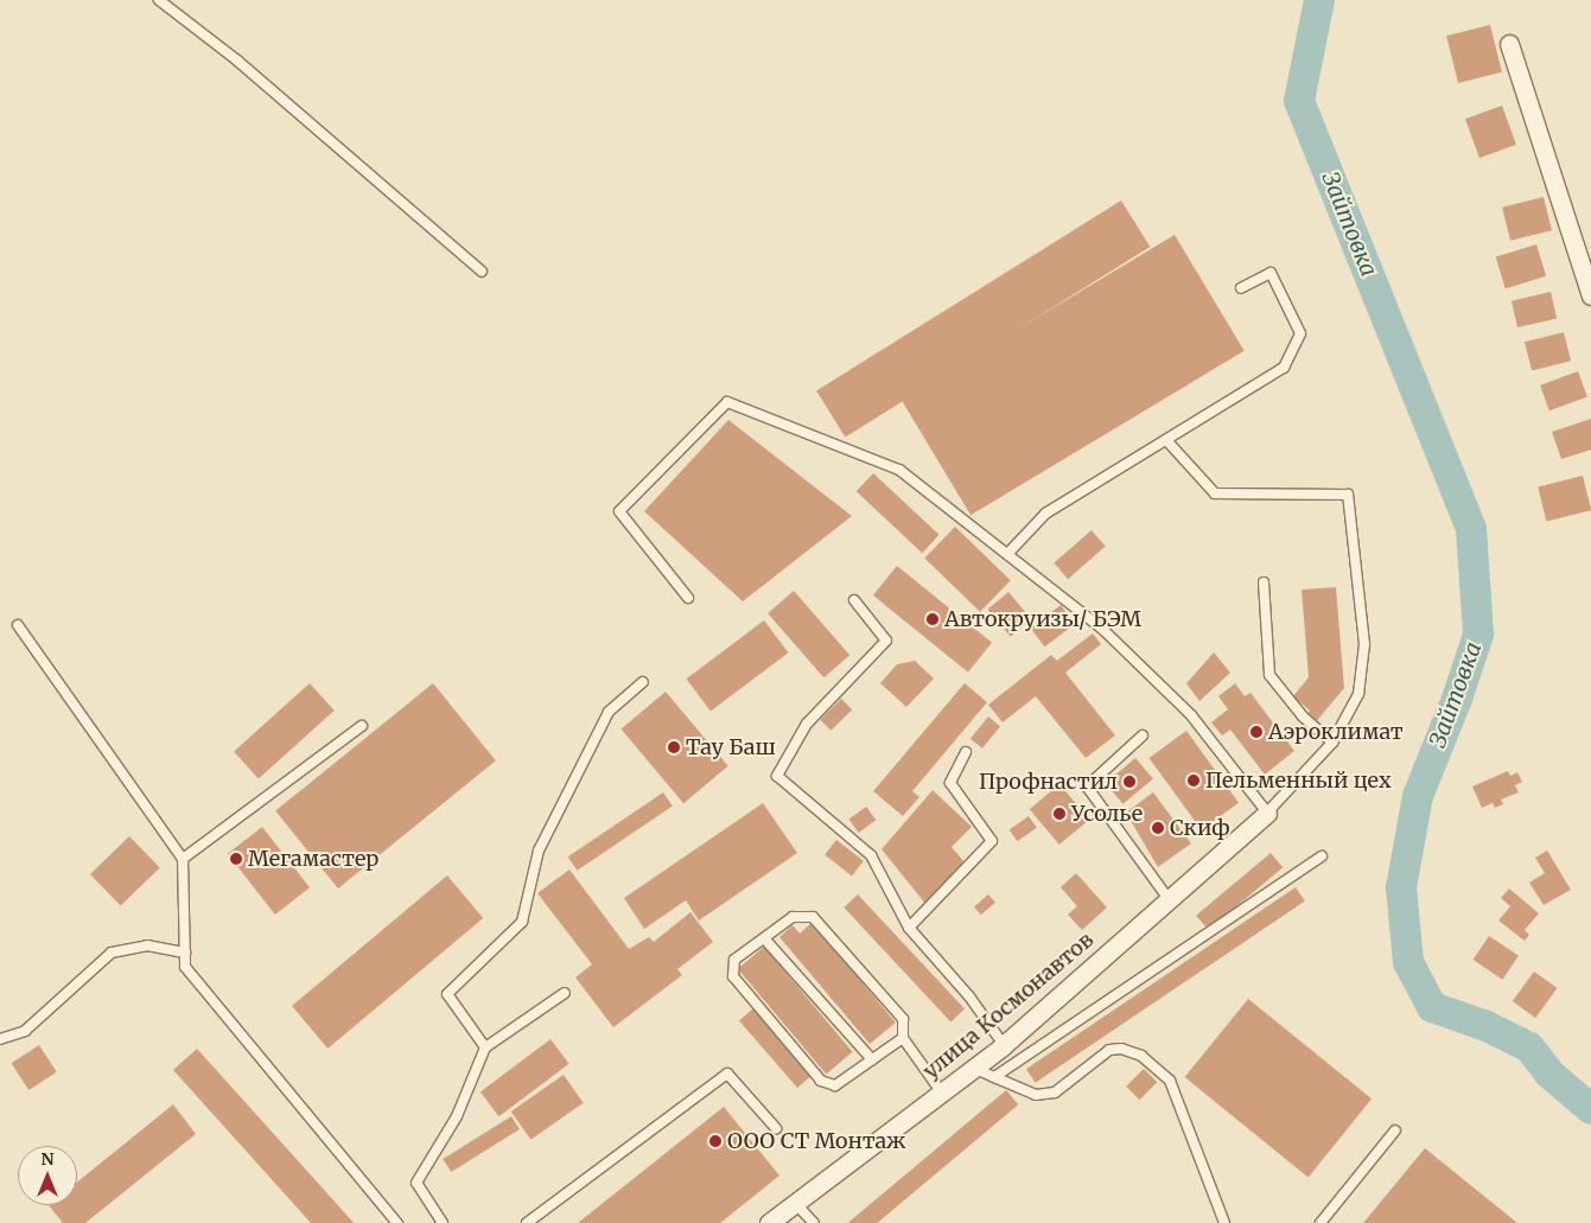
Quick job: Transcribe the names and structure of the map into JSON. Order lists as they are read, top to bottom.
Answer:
{
  "streets": {
    "street": ["улица Космонавтов"]
  },
  "water": ["Зайтовка"],
  "places": [
    "Автокруизы/ БЭМ",
    "Аэроклимат",
    "Тау Баш",
    "Пельменный цех",
    "Профнастил",
    "Усолье",
    "Скиф",
    "Мегамастер",
    "ООО СТ Монтаж"
  ],
  "north": "top"
}
